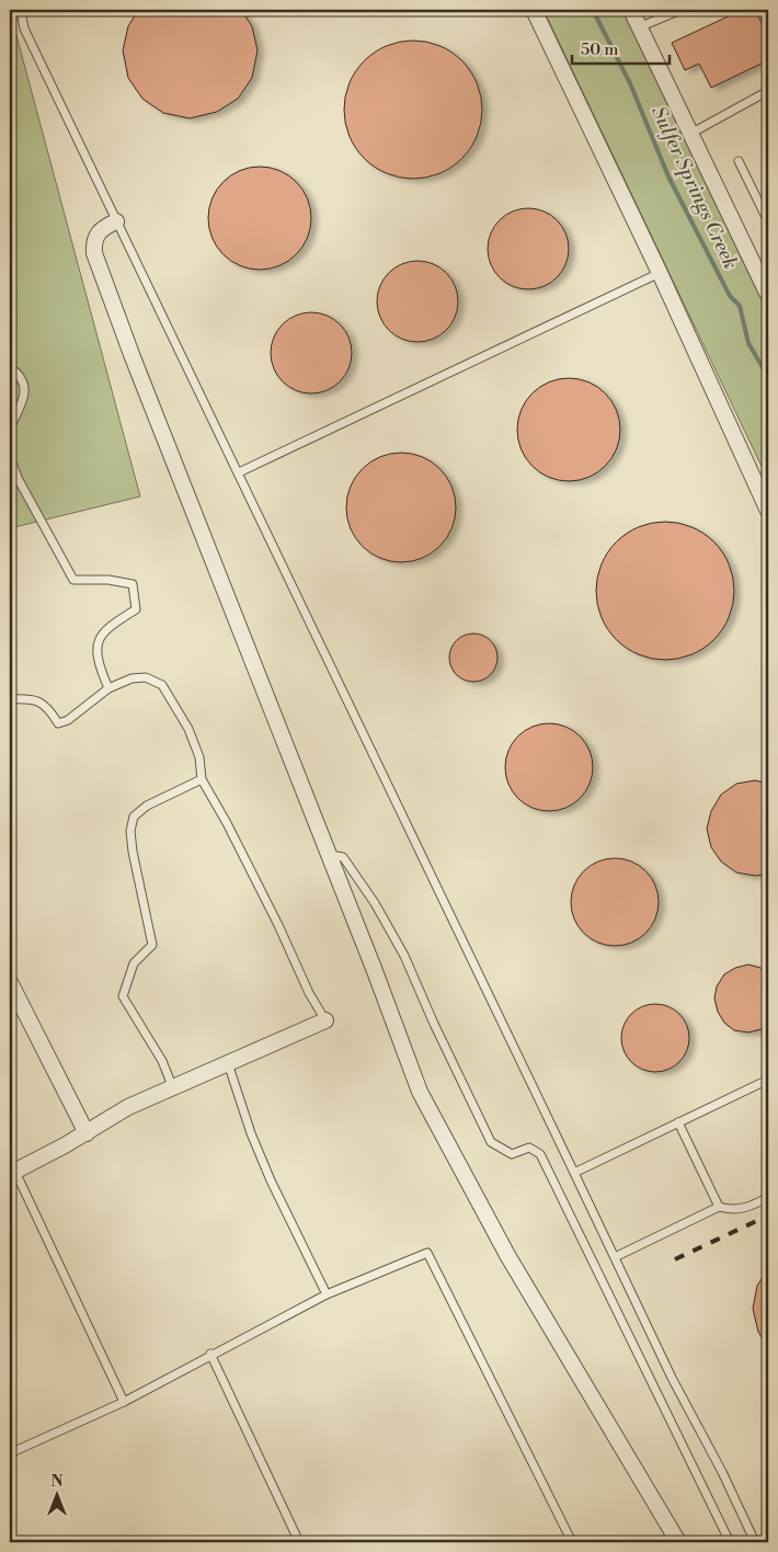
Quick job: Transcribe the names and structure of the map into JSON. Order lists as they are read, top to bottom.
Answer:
{
  "water": ["Sulfer Springs Creek"],
  "scale_bar": "50 m",
  "north": "top"
}
